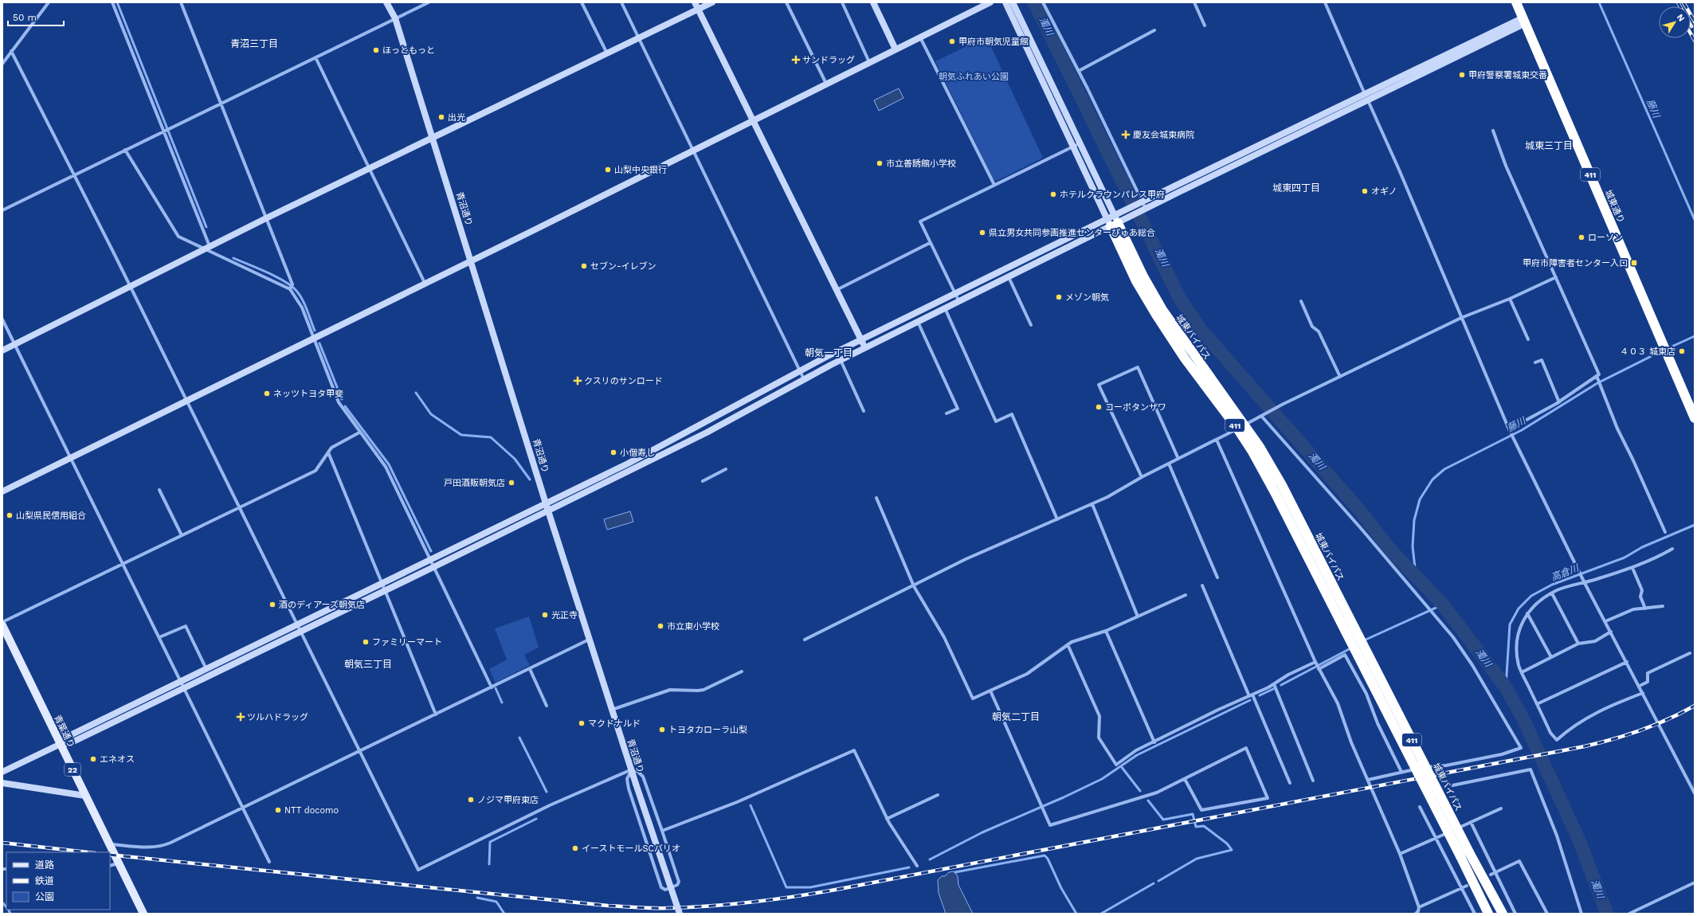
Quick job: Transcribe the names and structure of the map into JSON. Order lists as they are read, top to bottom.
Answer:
{
  "streets": {
    "highway": ["411", "城東通り", "城東バイパス"],
    "main road": ["青葉通り", "22"],
    "street": ["青沼通り"]
  },
  "districts": [
    "青沼三丁目",
    "城東三丁目",
    "城東四丁目",
    "朝気一丁目",
    "朝気三丁目",
    "朝気二丁目"
  ],
  "water": ["濁川", "藤川", "高倉川"],
  "parks": ["朝気ふれあい公園"],
  "places": {
    "other": [
      "甲府市朝気児童館",
      "ほっともっと",
      "甲府警察署城東交番",
      "出光",
      "市立善誘館小学校",
      "山梨中央銀行",
      "オギノ",
      "ホテルクラウンパレス甲府",
      "県立男女共同参画推進センターぴゅあ総合",
      "ローソン",
      "セブン-イレブン",
      "メゾン朝気",
      "４０３ 城東店",
      "ネッツトヨタ甲斐",
      "コーポタンザワ",
      "小僧寿し",
      "戸田酒販朝気店",
      "山梨県民信用組合",
      "酒のディアーズ朝気店",
      "光正寺",
      "市立東小学校",
      "ファミリーマート",
      "マクドナルド",
      "トヨタカローラ山梨",
      "エネオス",
      "ノジマ甲府東店",
      "NTT docomo",
      "イーストモールSCバリオ"
    ],
    "health": [
      "サンドラッグ",
      "慶友会城東病院",
      "クスリのサンロード",
      "ツルハドラッグ"
    ],
    "transit": ["甲府市障害者センター入口"]
  },
  "legend": ["道路", "鉄道", "公園"],
  "scale_bar": "50 m",
  "north": "top right"
}
